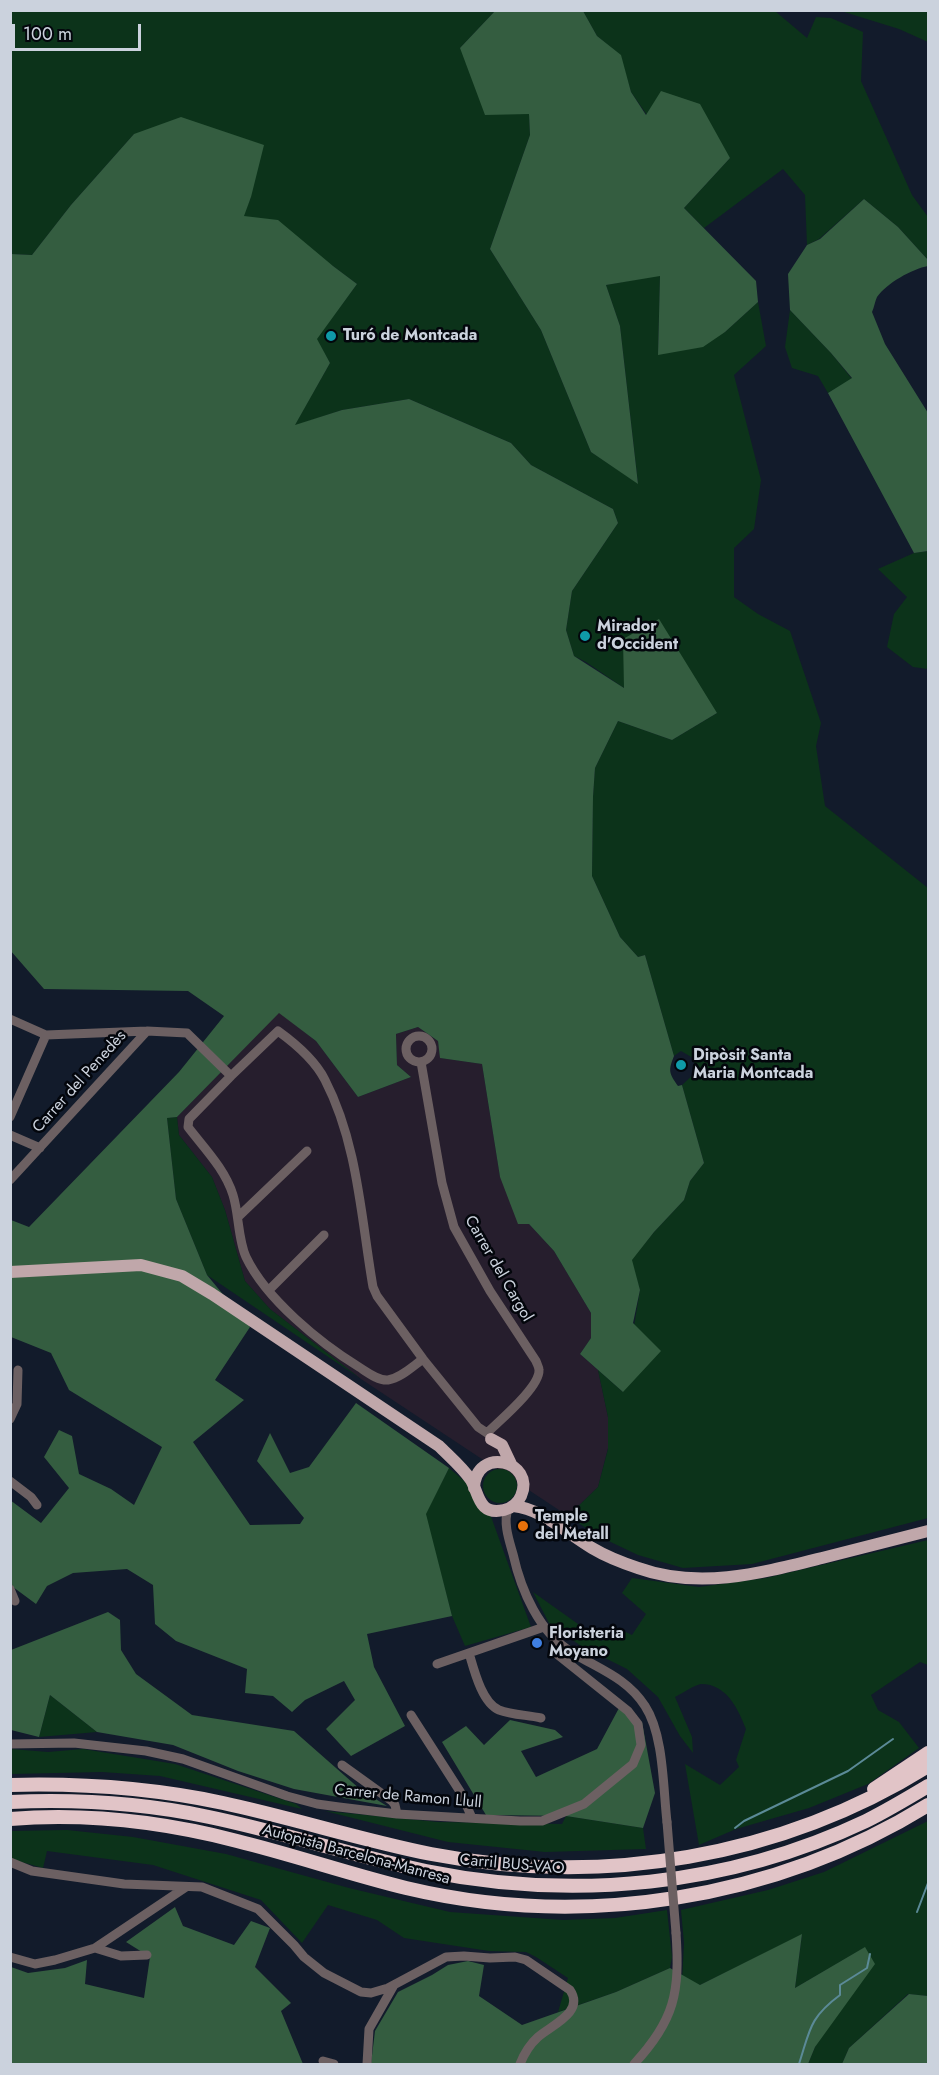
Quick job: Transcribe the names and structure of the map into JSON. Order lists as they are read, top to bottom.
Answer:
{
  "streets": {
    "highway": ["Autopista Barcelona-Manresa", "Carril BUS-VAO"],
    "street": ["Carrer del Penedès", "Carrer del Cargol", "Carrer de Ramon Llull"]
  },
  "places": [
    "Turó de Montcada",
    "Mirador d'Occident",
    "Dipòsit Santa Maria Montcada",
    "Temple del Metall",
    "Floristeria Moyano"
  ],
  "scale_bar": "100 m"
}
